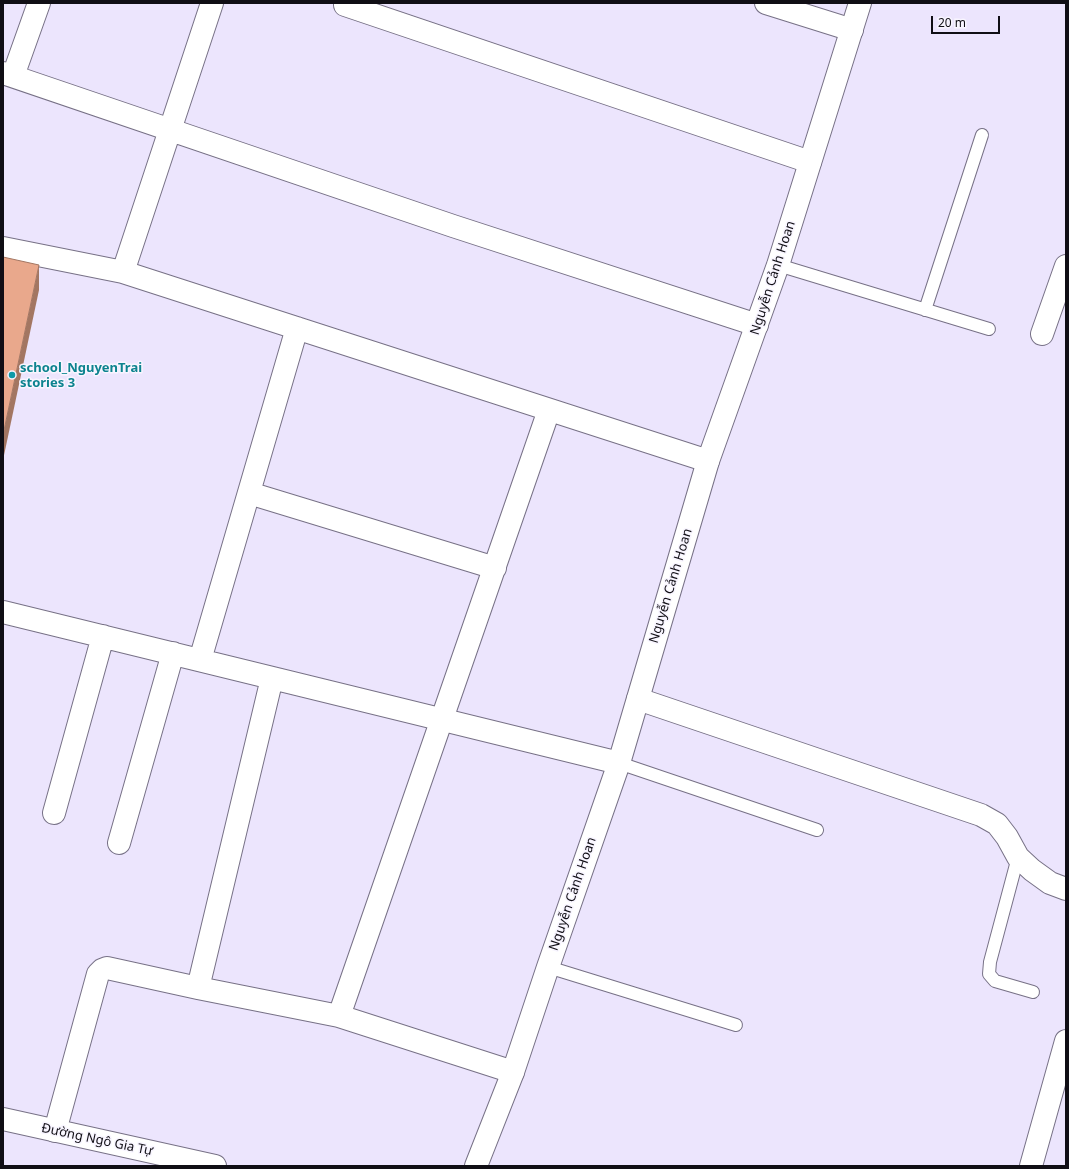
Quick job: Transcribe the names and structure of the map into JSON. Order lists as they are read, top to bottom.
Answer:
{
  "streets": {
    "street": ["Nguyễn Cảnh Hoan", "Đường Ngô Gia Tự"]
  },
  "places": ["school_NguyenTrai stories 3"],
  "scale_bar": "20 m"
}
